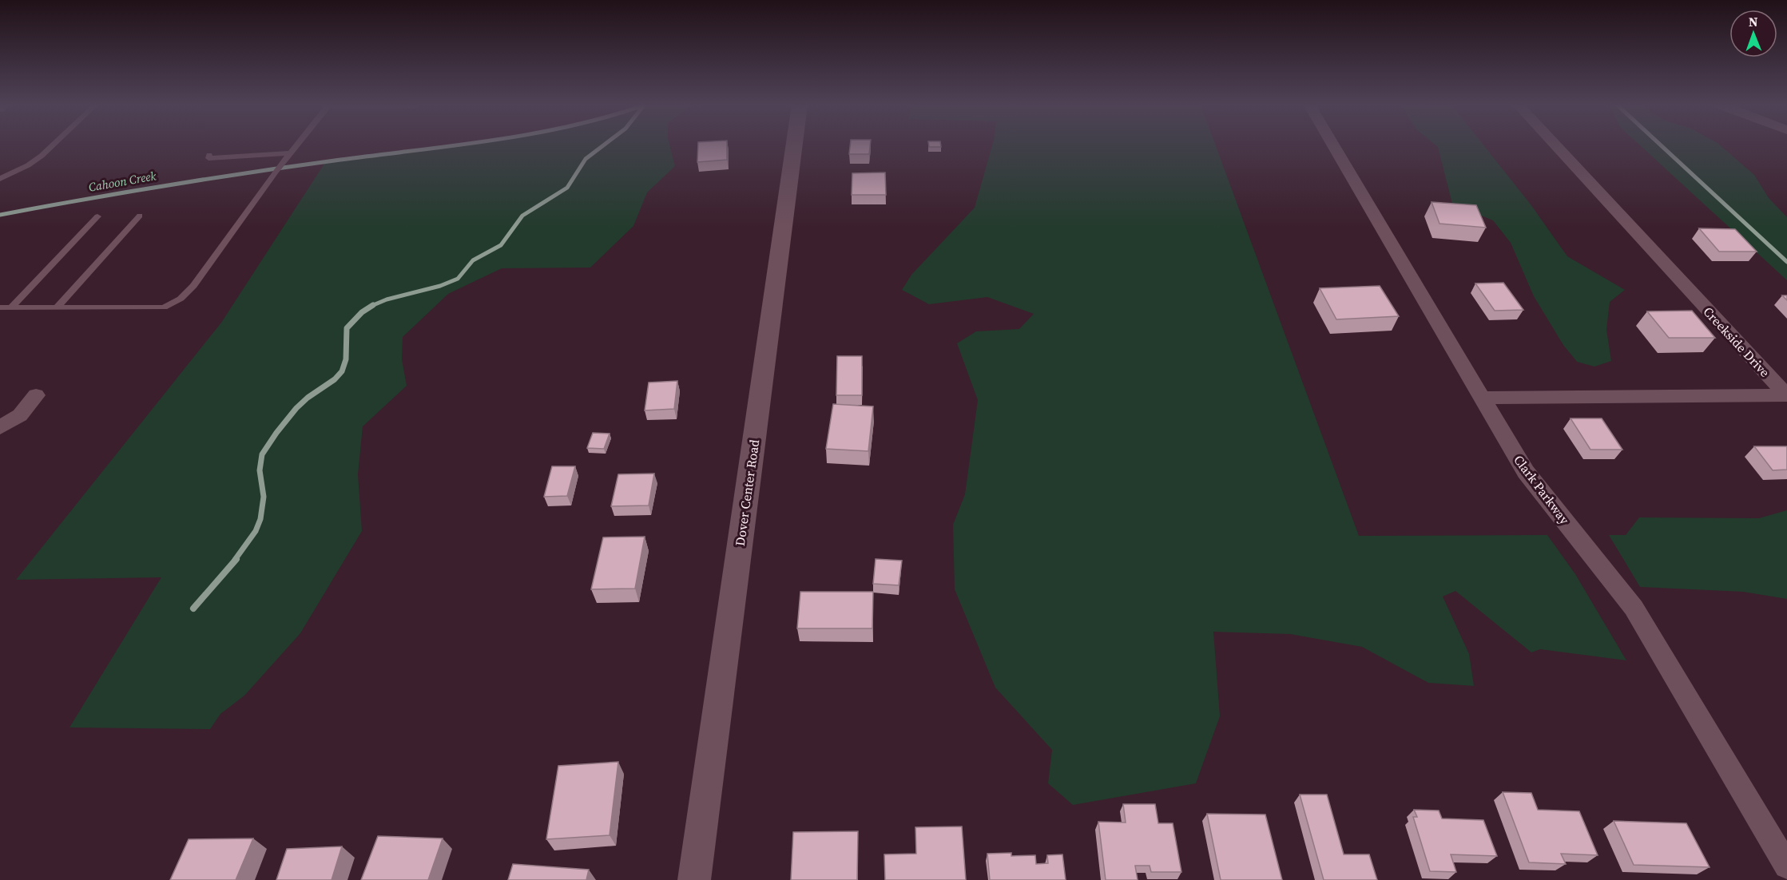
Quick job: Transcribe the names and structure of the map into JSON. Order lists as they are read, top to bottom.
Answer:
{
  "streets": {
    "street": ["Creekside Drive", "Clark Parkway", "Dover Center Road"]
  },
  "crossings": [
    ["Creekside Drive", "Clark Parkway"]
  ],
  "water": ["Cahoon Creek"],
  "north": "top"
}
